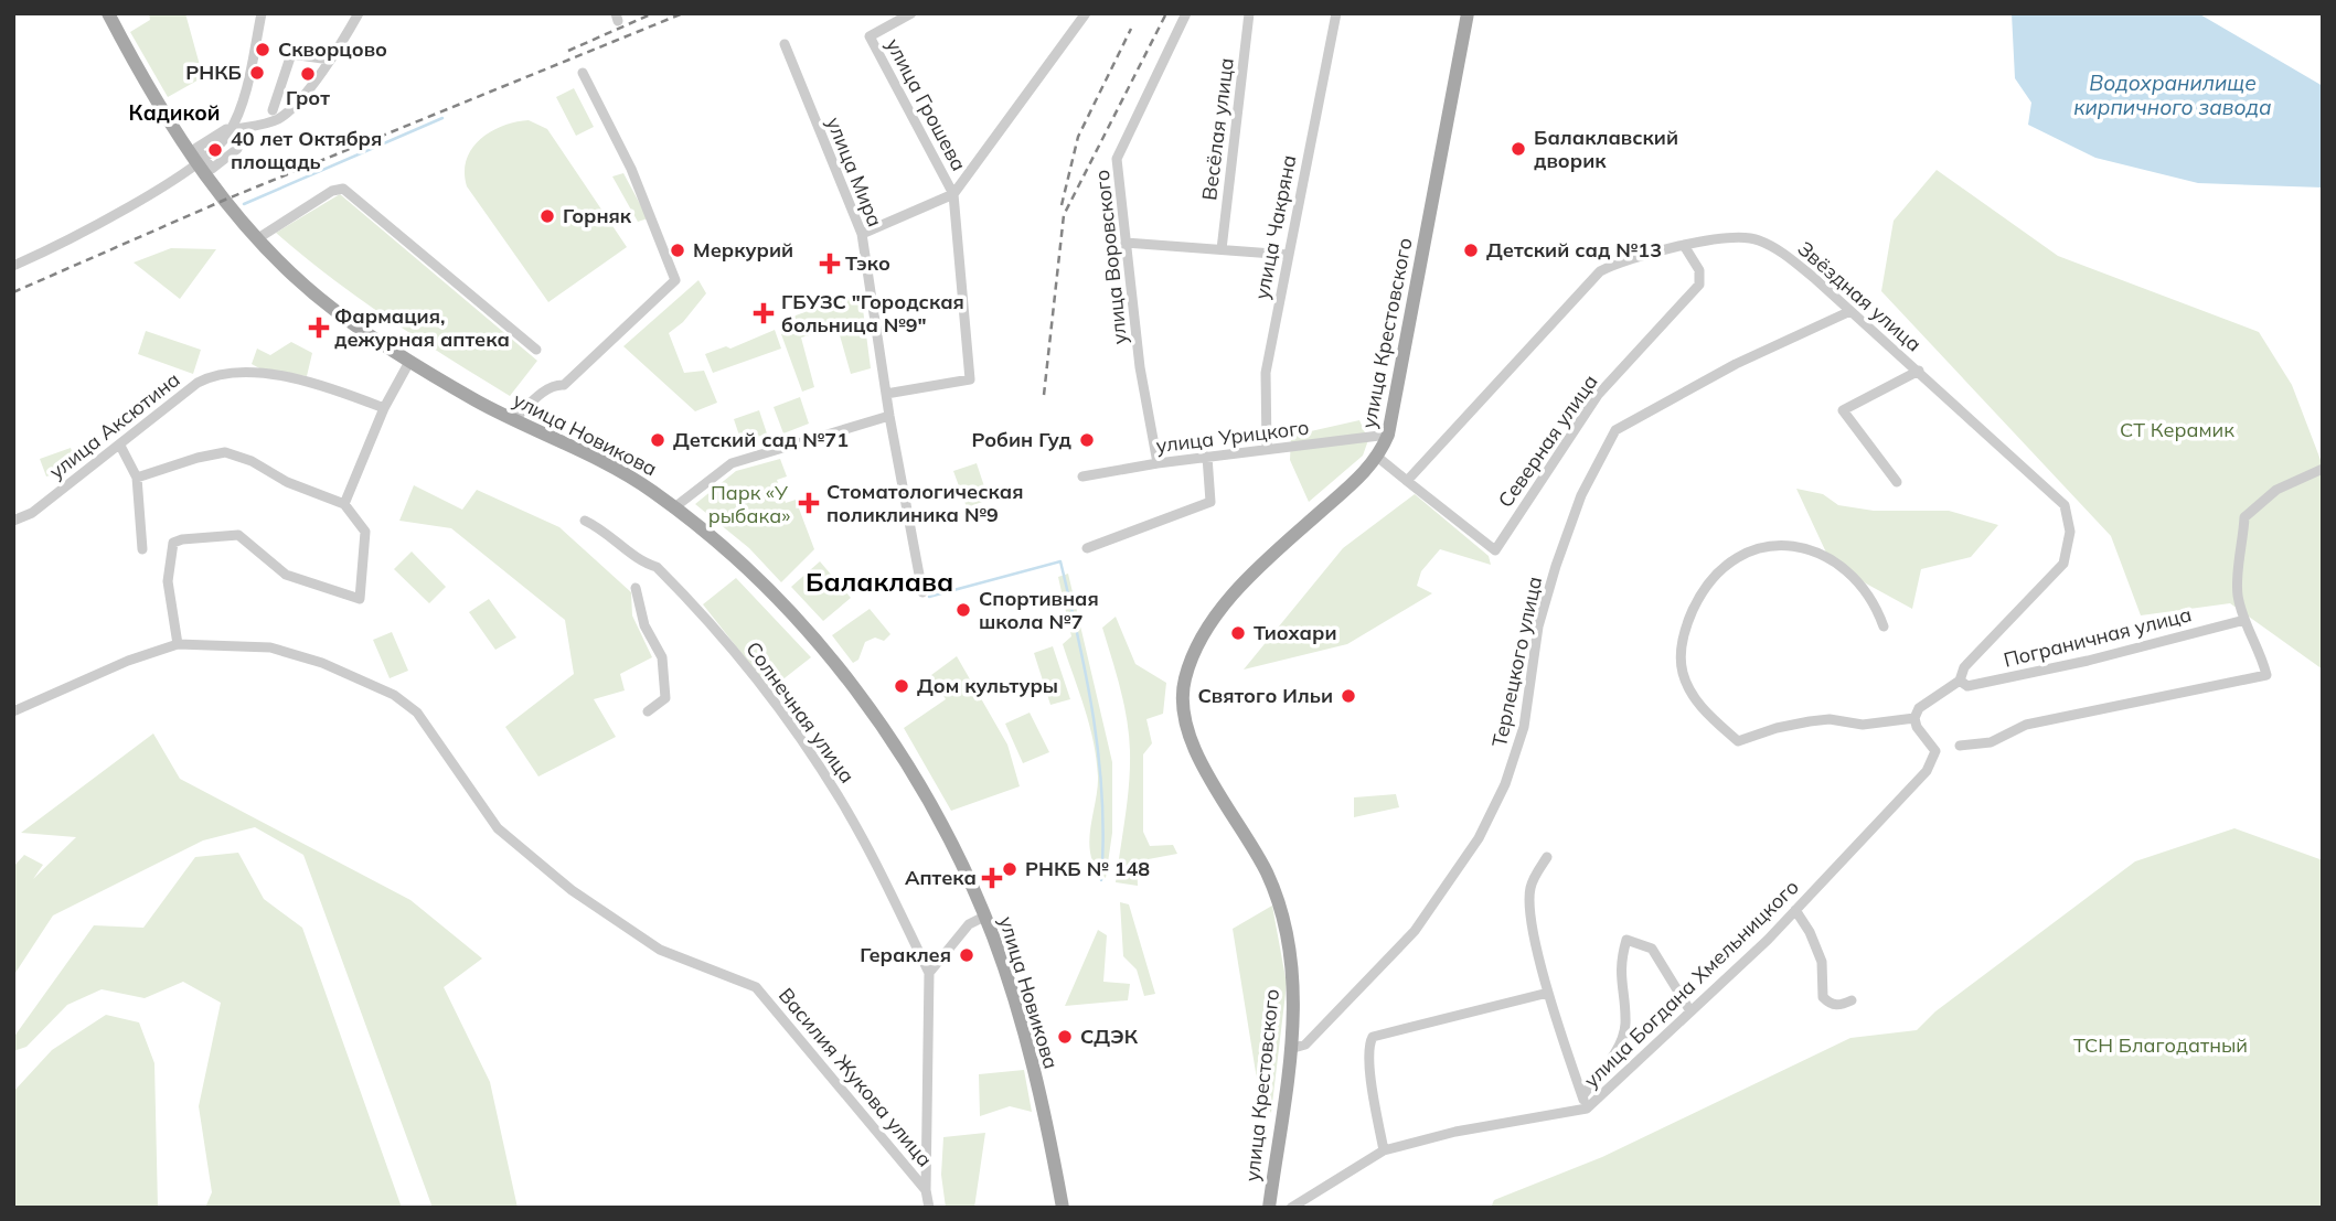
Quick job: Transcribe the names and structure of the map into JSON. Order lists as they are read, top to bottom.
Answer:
{
  "streets": {
    "main road": ["улица Крестовского", "улица Новикова"],
    "street": [
      "улица Грошева",
      "Весёлая улица",
      "улица Мира",
      "улица Чакряна",
      "улица Воровского",
      "Звёздная улица",
      "улица Аксютина",
      "улица Урицкого",
      "Северная улица",
      "Пограничная улица",
      "Терлецкого улица",
      "Солнечная улица",
      "улица Богдана Хмельницкого",
      "Василия Жукова улица"
    ]
  },
  "crossings": [
    ["улица Грошева", "улица Мира"],
    ["улица Чакряна", "улица Урицкого"],
    ["улица Воровского", "улица Урицкого"],
    ["Звёздная улица", "Северная улица"],
    ["Звёздная улица", "Пограничная улица"],
    ["Звёздная улица", "Терлецкого улица"],
    ["улица Крестовского", "улица Урицкого"],
    ["улица Крестовского", "Терлецкого улица"]
  ],
  "districts": ["Кадикой", "Балаклава"],
  "water": ["Водохранилище кирпичного завода"],
  "parks": ["СТ Керамик", "Парк «У рыбака»", "ТСН Благодатный"],
  "places": {
    "other": [
      "Скворцово",
      "РНКБ",
      "Грот",
      "Балаклавский дворик",
      "40 лет Октября площадь",
      "Горняк",
      "Меркурий",
      "Детский сад №13",
      "Детский сад №71",
      "Робин Гуд",
      "Спортивная школа №7",
      "Тиохари",
      "Дом культуры",
      "Святого Ильи",
      "РНКБ № 148",
      "Гераклея",
      "СДЭК"
    ],
    "health": [
      "Тэко",
      "ГБУЗС \"Городская больница №9\"",
      "Фармация, дежурная аптека",
      "Стоматологическая поликлиника №9",
      "Аптека"
    ]
  }
}
